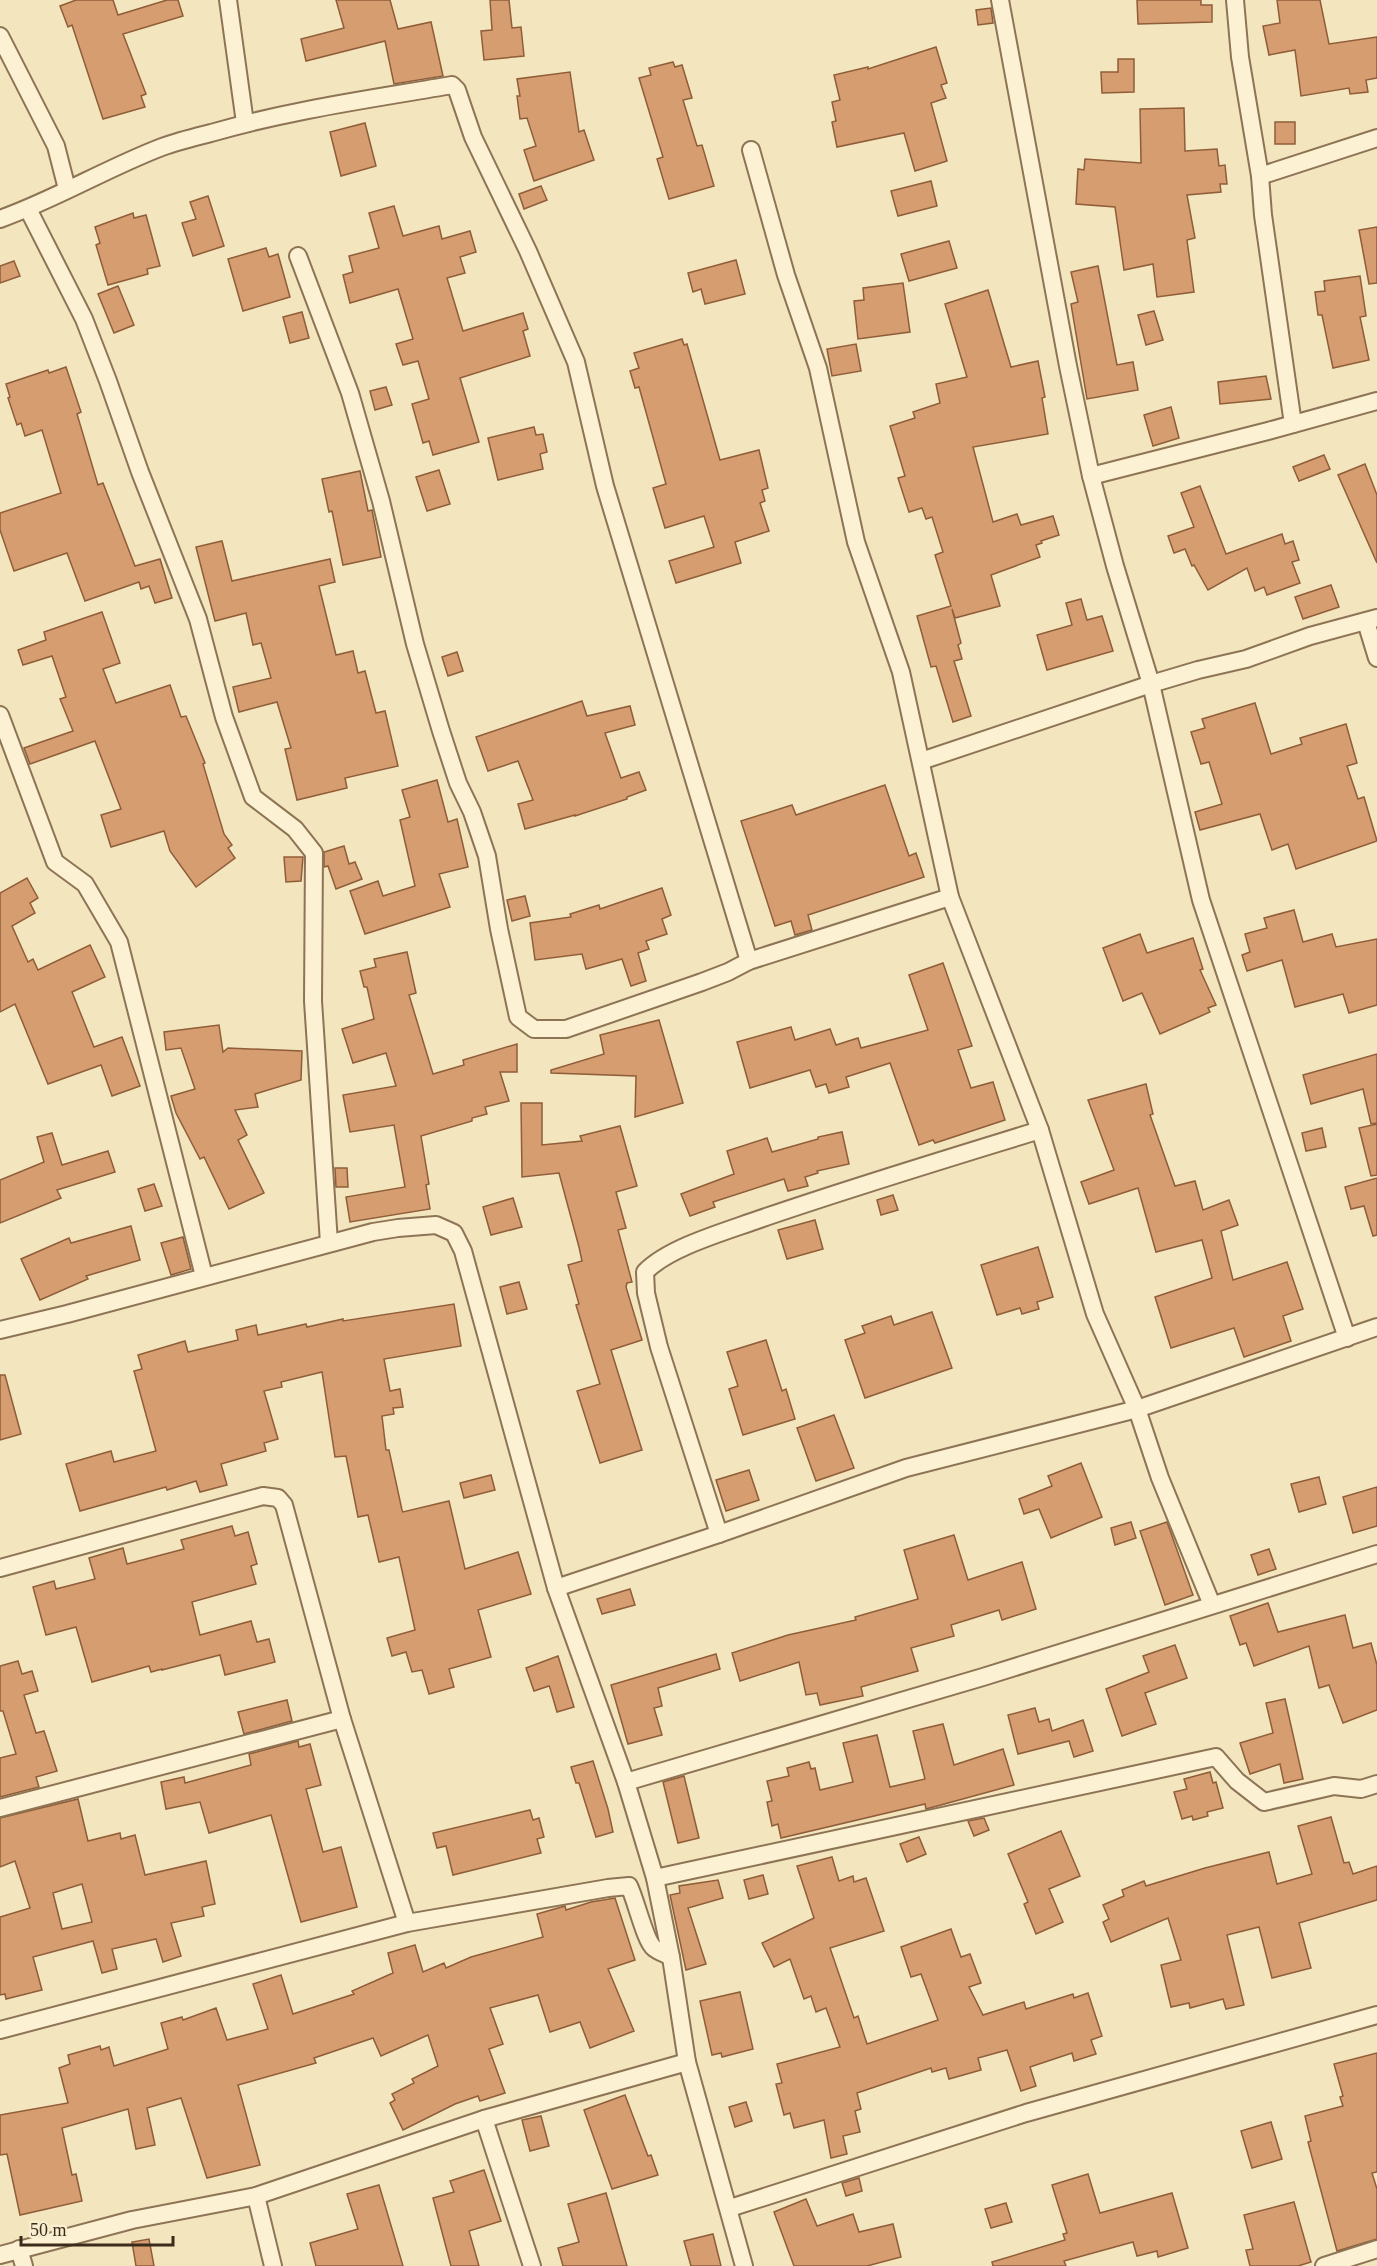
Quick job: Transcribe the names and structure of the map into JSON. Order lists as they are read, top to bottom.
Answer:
{
  "scale_bar": "50 m"
}
